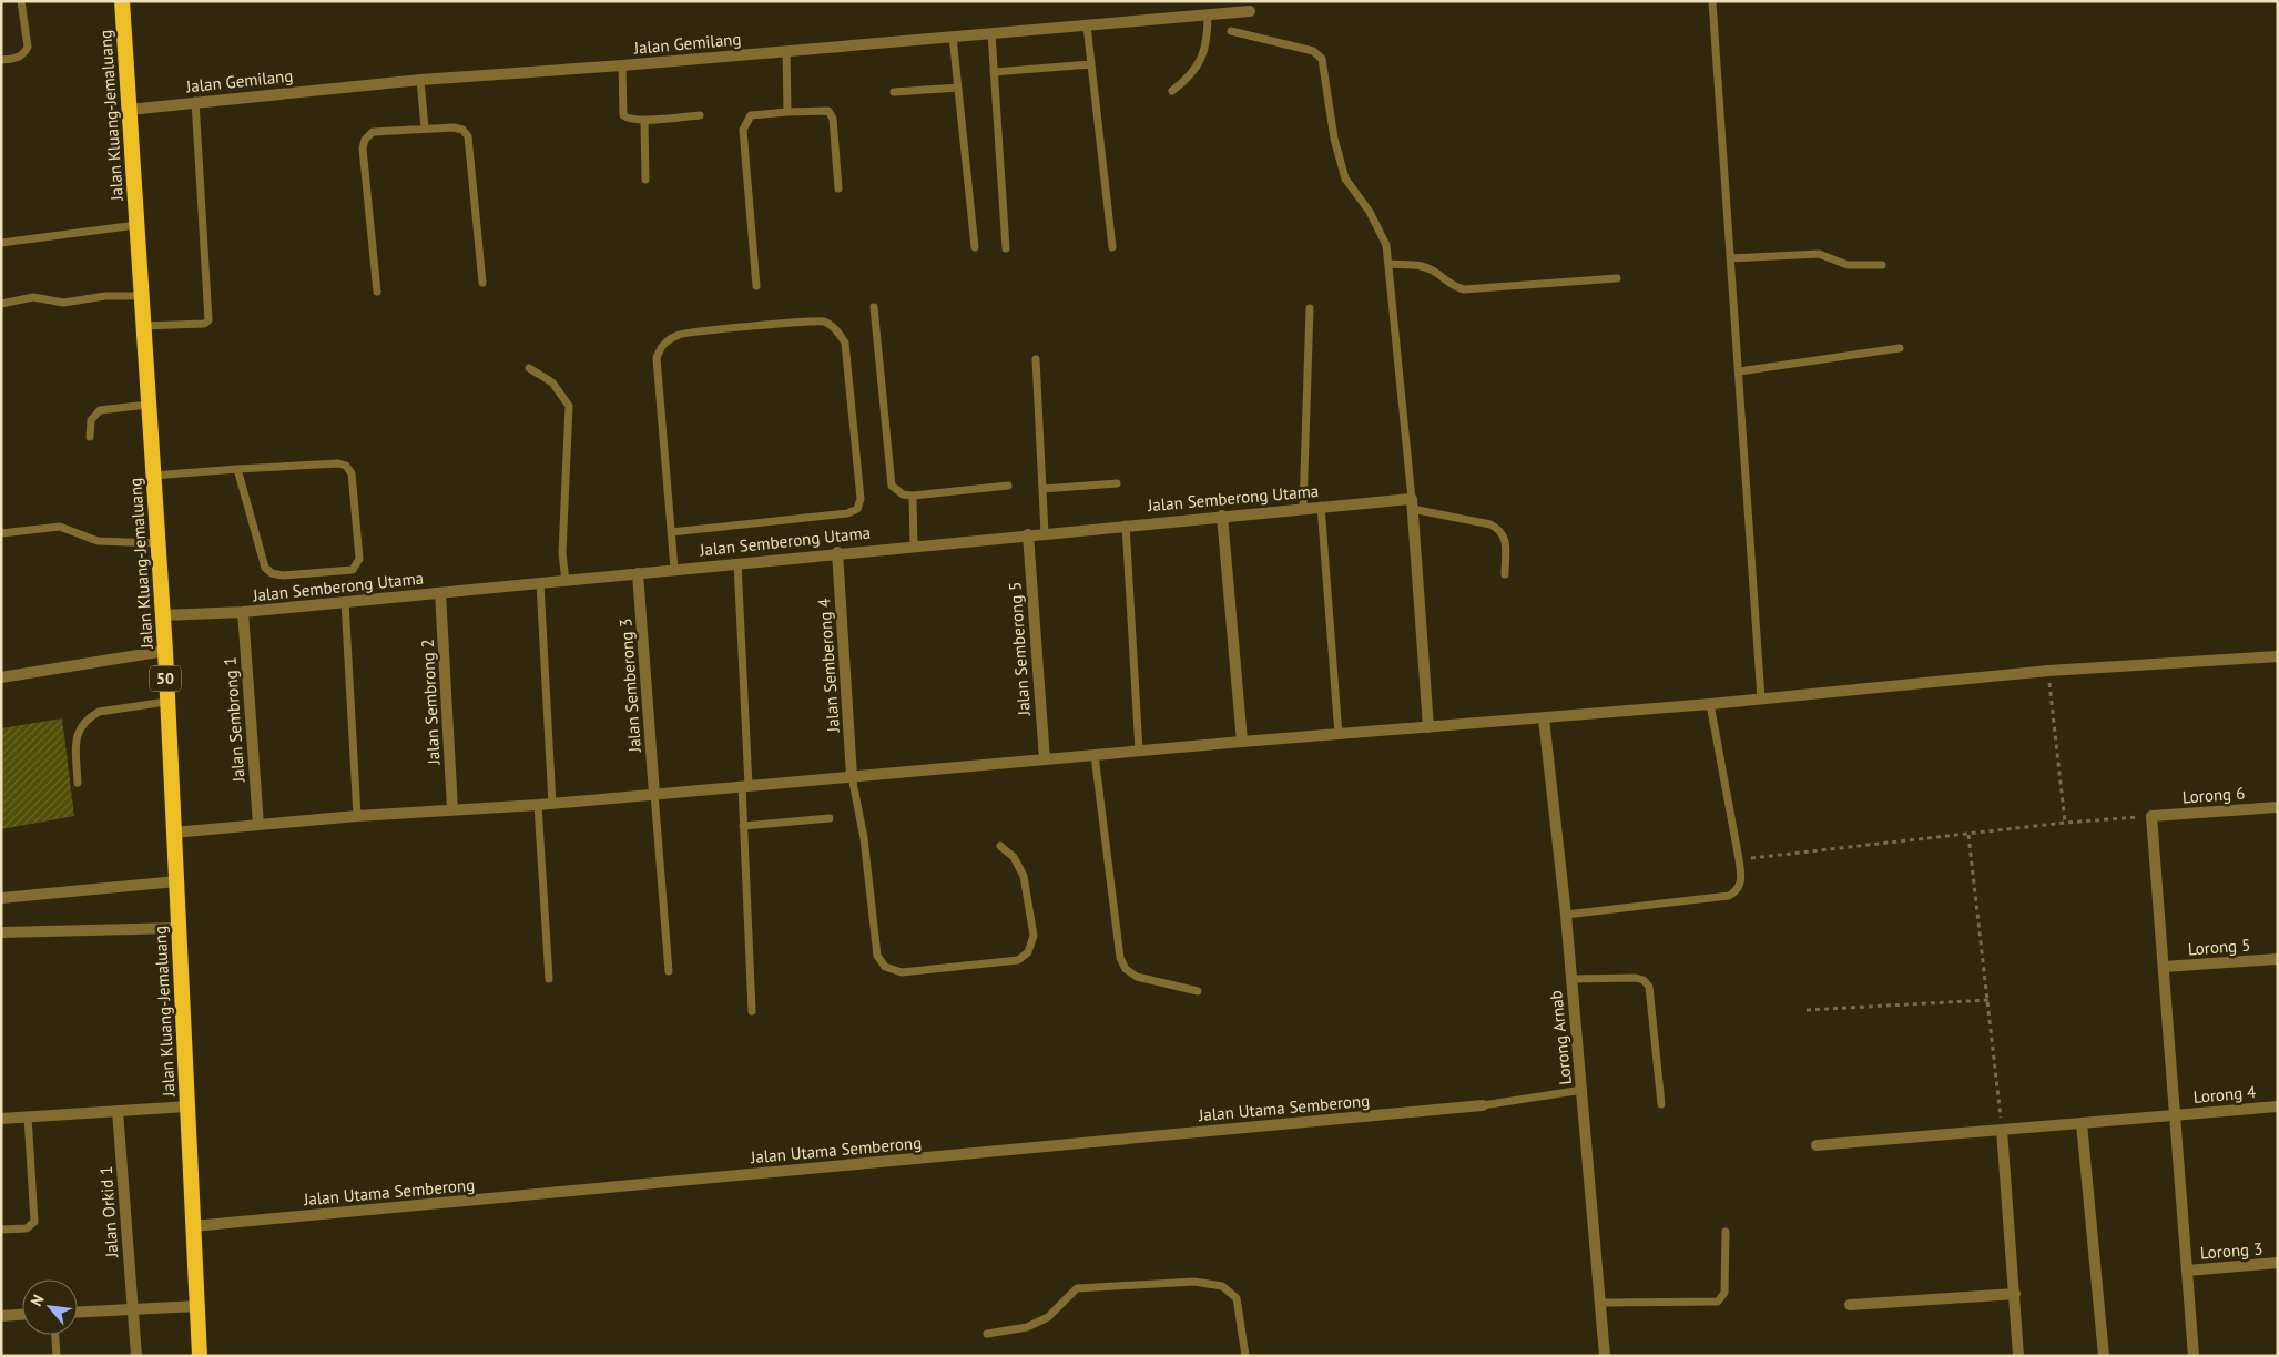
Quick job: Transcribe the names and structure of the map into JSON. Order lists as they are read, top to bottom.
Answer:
{
  "streets": {
    "highway": ["Jalan Kluang-Jemaluang", "50"],
    "street": [
      "Jalan Gemilang",
      "Jalan Semberong Utama",
      "Jalan Semberong 5",
      "Jalan Semberong 4",
      "Jalan Semberong 3",
      "Jalan Sembrong 2",
      "Jalan Sembrong 1",
      "Lorong 6",
      "Lorong 5",
      "Lorong Arnab",
      "Lorong 4",
      "Jalan Utama Semberong",
      "Jalan Orkid 1",
      "Lorong 3"
    ]
  },
  "crossings": [
    ["Jalan Gemilang", "Jalan Kluang-Jemaluang"],
    ["Jalan Kluang-Jemaluang", "Jalan Semberong Utama"],
    ["Jalan Kluang-Jemaluang", "Jalan Utama Semberong"],
    ["Jalan Semberong Utama", "Jalan Semberong 5"],
    ["Jalan Semberong Utama", "Jalan Semberong 4"],
    ["Jalan Semberong Utama", "Jalan Semberong 3"],
    ["Jalan Semberong Utama", "Jalan Sembrong 2"],
    ["Jalan Semberong Utama", "Jalan Sembrong 1"]
  ],
  "north": "top left"
}
